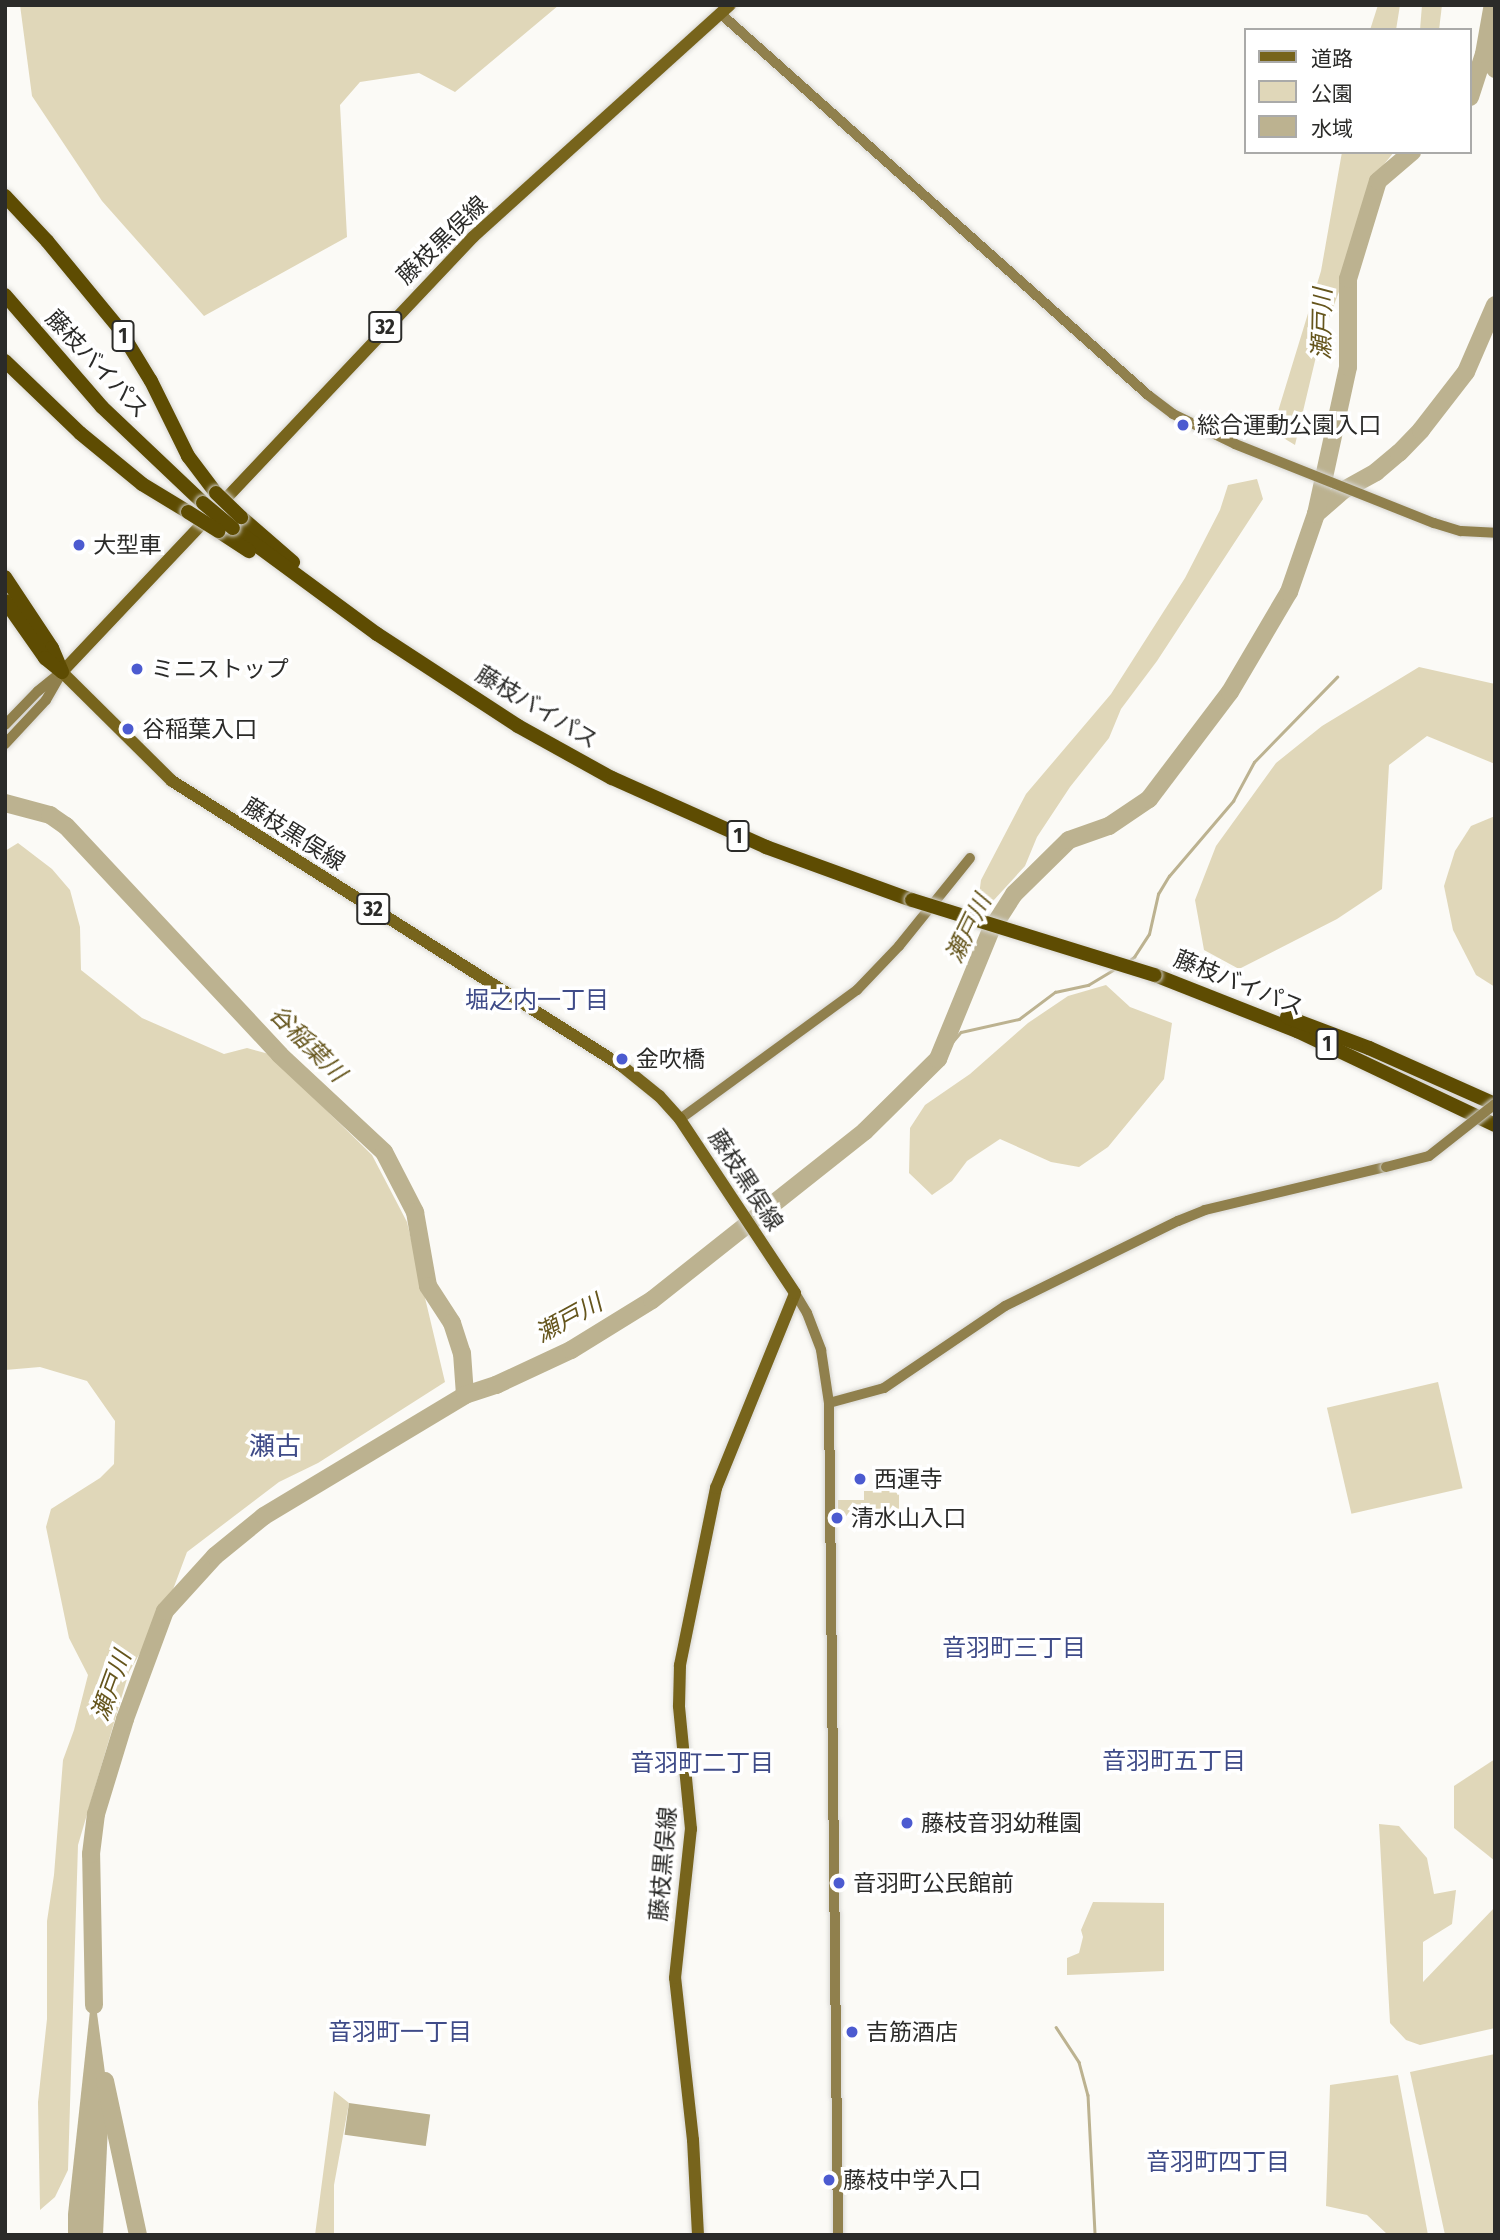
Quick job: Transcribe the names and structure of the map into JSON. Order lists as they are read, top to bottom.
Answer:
{
  "streets": {
    "highway": ["1", "藤枝バイパス"],
    "main road": ["藤枝黒俣線", "32"]
  },
  "crossings": [
    ["1", "藤枝バイパス"]
  ],
  "districts": [
    "堀之内一丁目",
    "瀬古",
    "音羽町三丁目",
    "音羽町五丁目",
    "音羽町二丁目",
    "音羽町一丁目",
    "音羽町四丁目"
  ],
  "water": ["瀬戸川", "谷稲葉川"],
  "places": [
    "総合運動公園入口",
    "大型車",
    "ミニストップ",
    "谷稲葉入口",
    "金吹橋",
    "西運寺",
    "清水山入口",
    "藤枝音羽幼稚園",
    "音羽町公民館前",
    "吉筋酒店",
    "藤枝中学入口"
  ],
  "legend": ["道路", "公園", "水域"]
}
